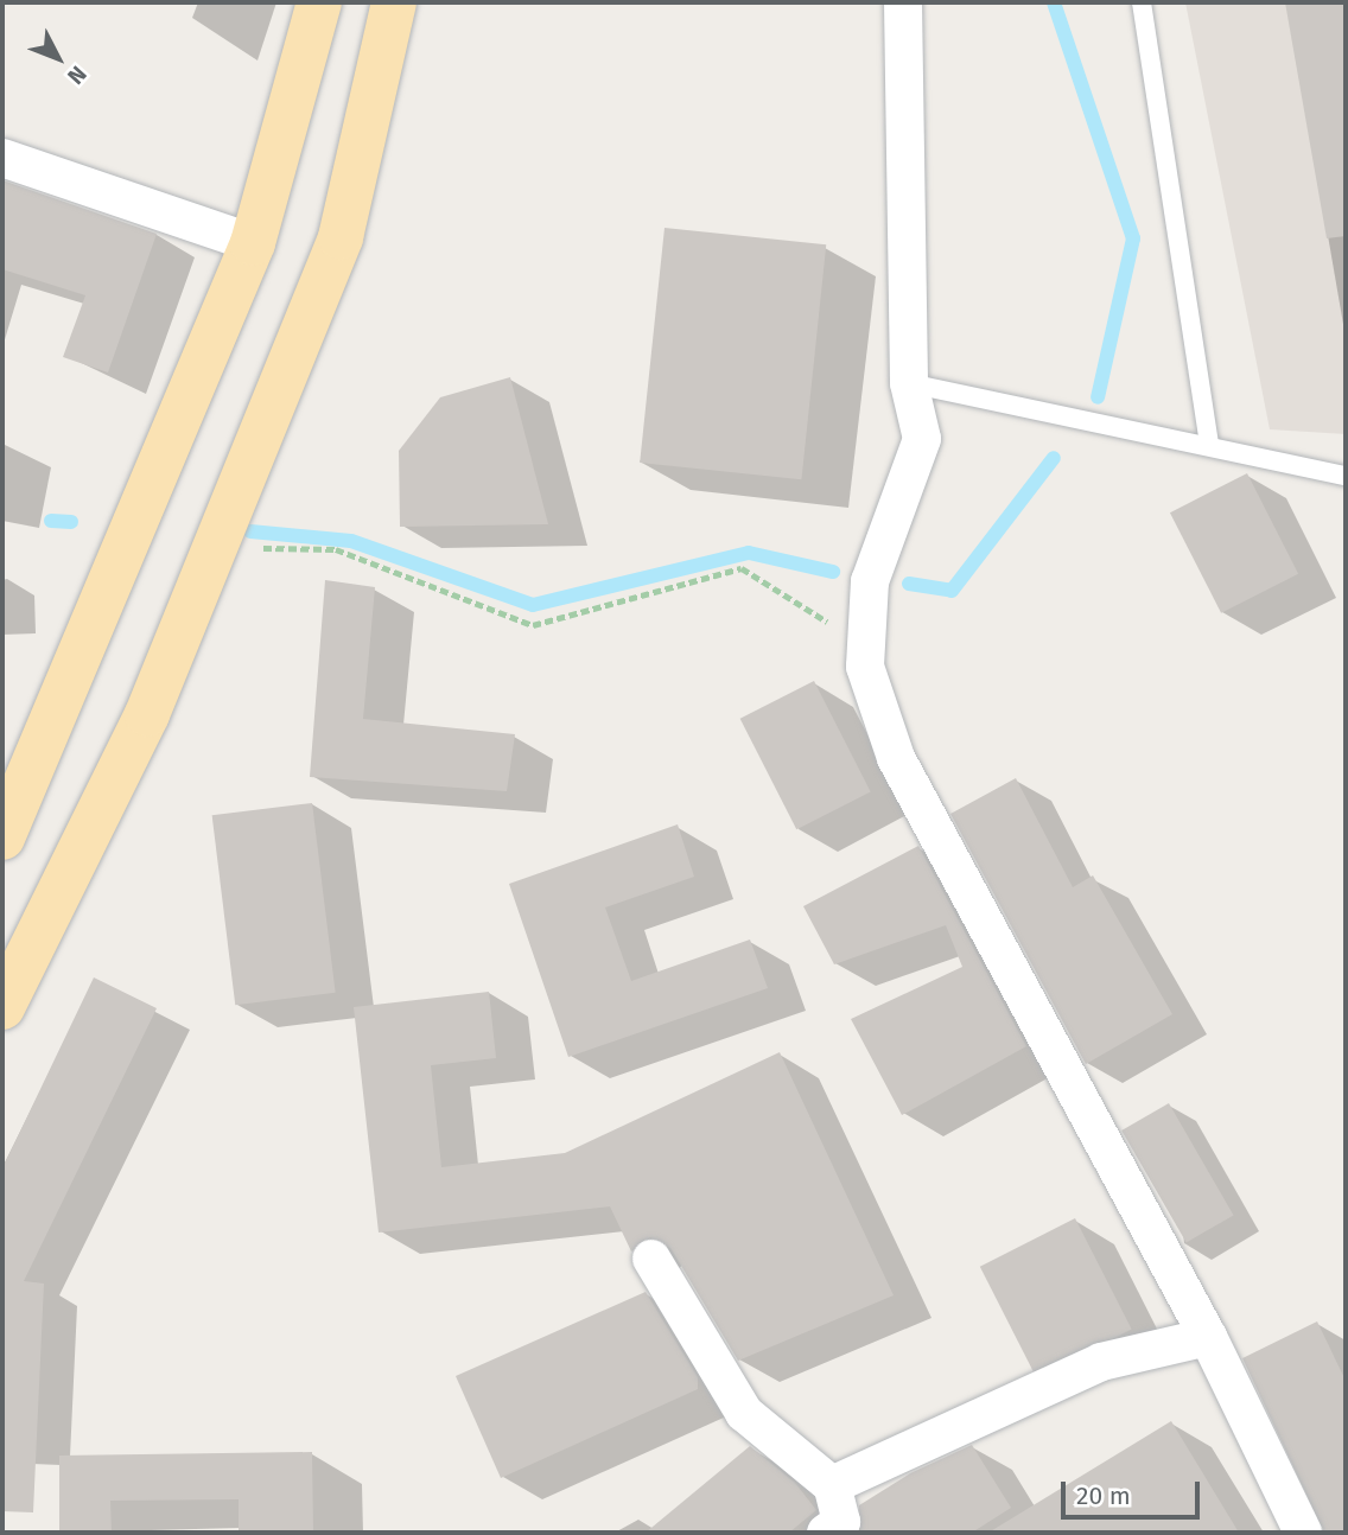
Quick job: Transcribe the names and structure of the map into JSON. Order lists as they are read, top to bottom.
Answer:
{
  "scale_bar": "20 m",
  "north": "bottom right"
}
